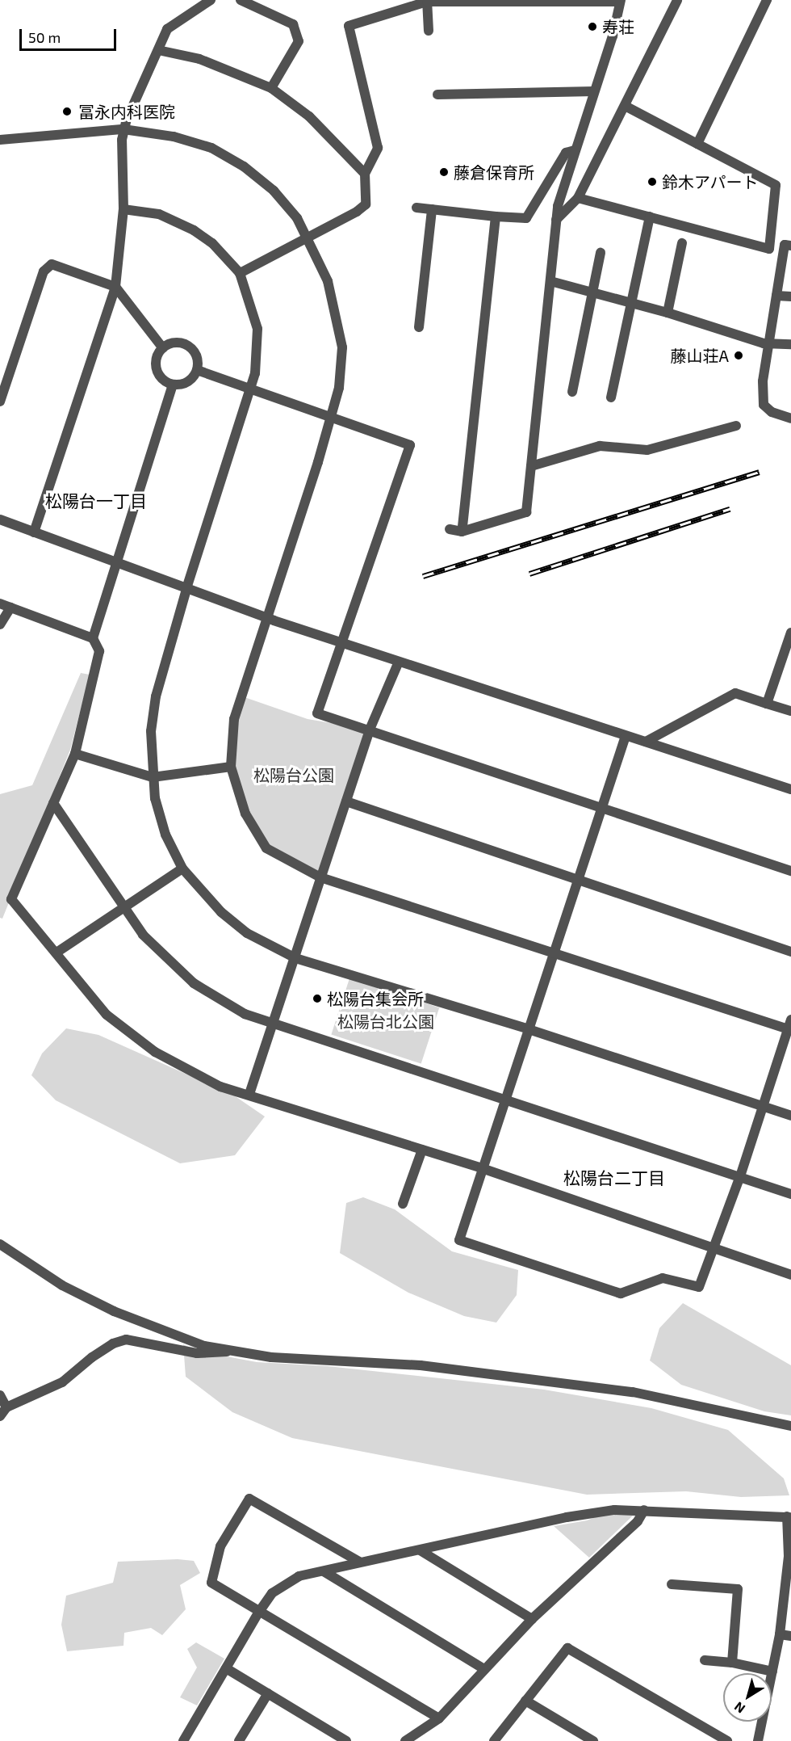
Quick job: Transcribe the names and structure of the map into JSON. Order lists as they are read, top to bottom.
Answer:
{
  "districts": ["松陽台一丁目", "松陽台二丁目"],
  "parks": ["松陽台公園", "松陽台北公園"],
  "places": [
    "寿荘",
    "冨永内科医院",
    "藤倉保育所",
    "鈴木アパート",
    "藤山荘A",
    "松陽台集会所"
  ],
  "scale_bar": "50 m",
  "north": "bottom left"
}
